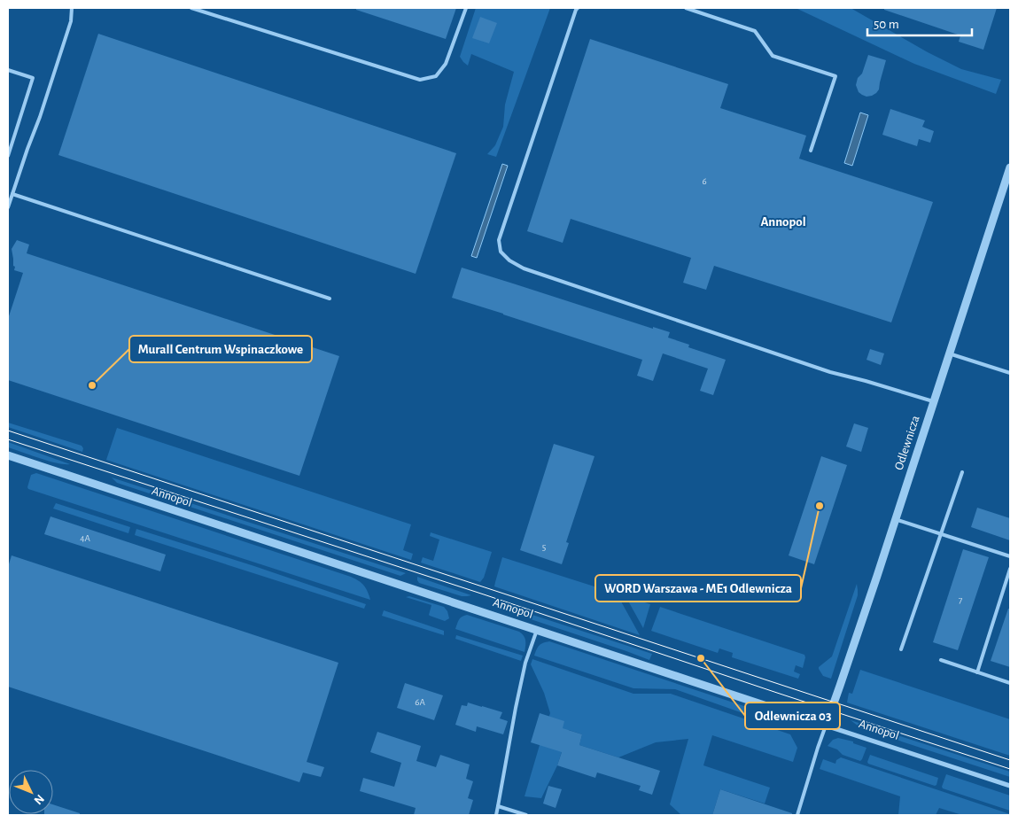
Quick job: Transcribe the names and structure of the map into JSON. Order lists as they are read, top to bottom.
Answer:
{
  "streets": {
    "street": ["Odlewnicza", "Annopol"]
  },
  "crossings": [
    ["Odlewnicza", "Annopol"]
  ],
  "districts": ["Annopol"],
  "places": ["Murall Centrum Wspinaczkowe", "WORD Warszawa - ME1 Odlewnicza", "Odlewnicza 03"],
  "house_numbers": [
    "6",
    "4A",
    "5",
    "7",
    "6A"
  ],
  "scale_bar": "50 m",
  "north": "bottom right"
}
